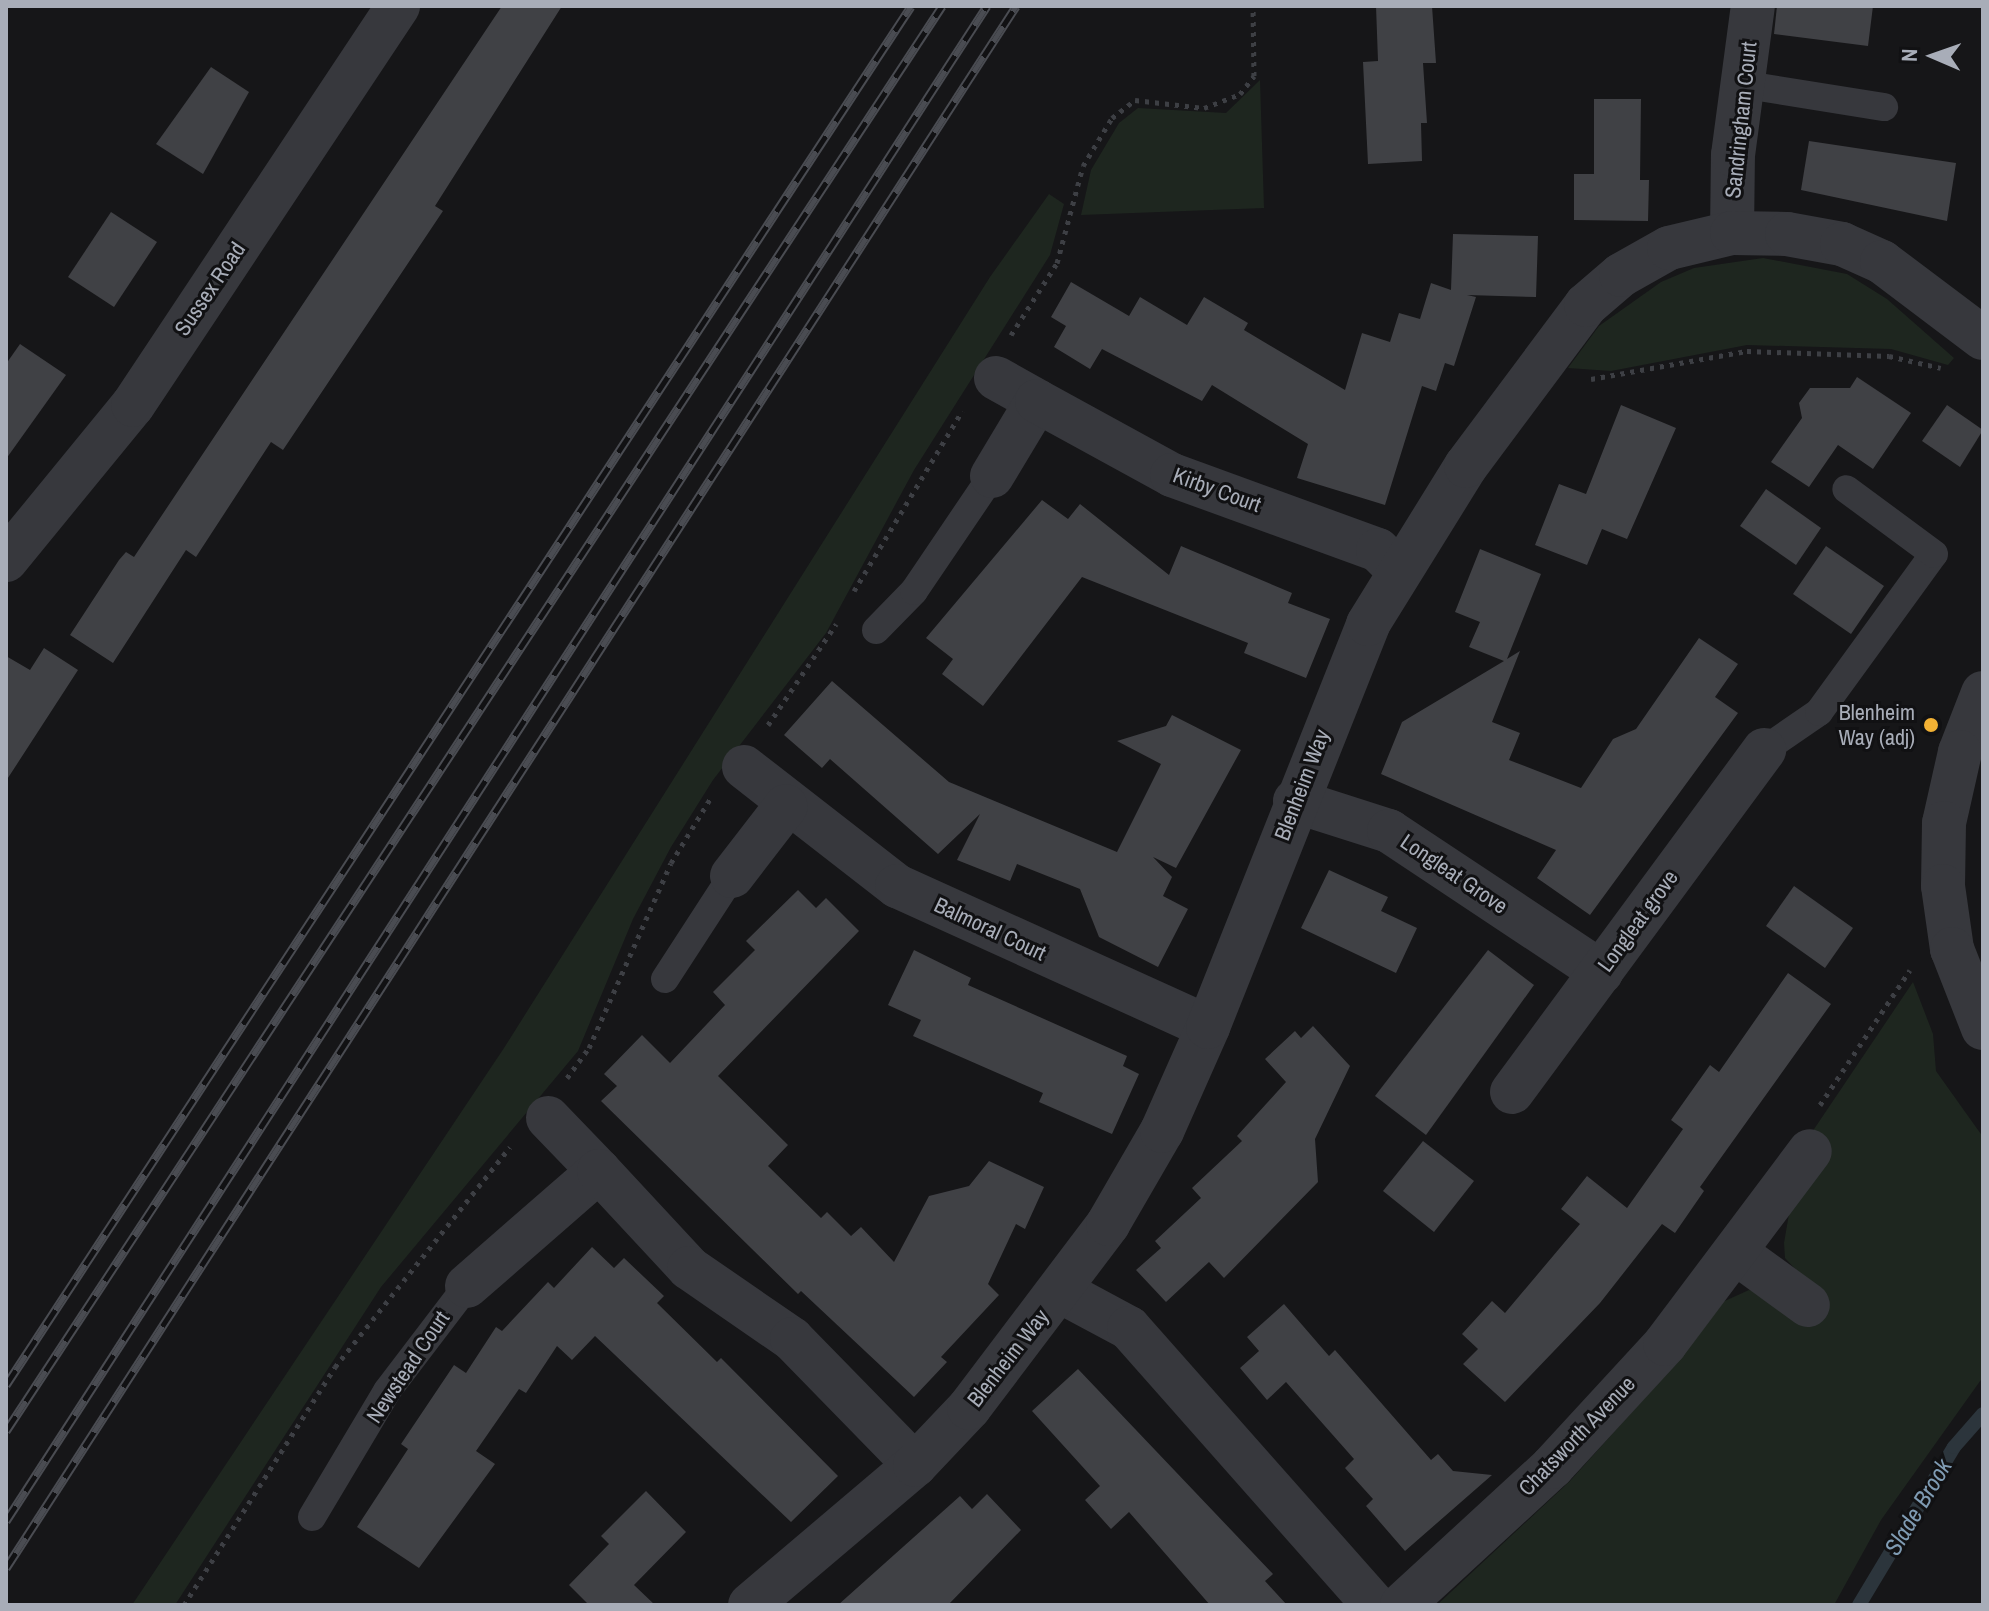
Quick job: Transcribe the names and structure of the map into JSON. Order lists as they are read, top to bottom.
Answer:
{
  "streets": {
    "street": [
      "Sandringham Court",
      "Sussex Road",
      "Kirby Court",
      "Blenheim Way",
      "Longleat Grove",
      "Longleat grove",
      "Balmoral Court",
      "Newstead Court",
      "Chatsworth Avenue"
    ]
  },
  "crossings": [
    ["Sandringham Court", "Blenheim Way"],
    ["Kirby Court", "Blenheim Way"],
    ["Blenheim Way", "Longleat Grove"],
    ["Blenheim Way", "Balmoral Court"],
    ["Longleat Grove", "Longleat grove"]
  ],
  "water": ["Slade Brook"],
  "places": ["Blenheim Way (adj)"],
  "north": "left"
}
